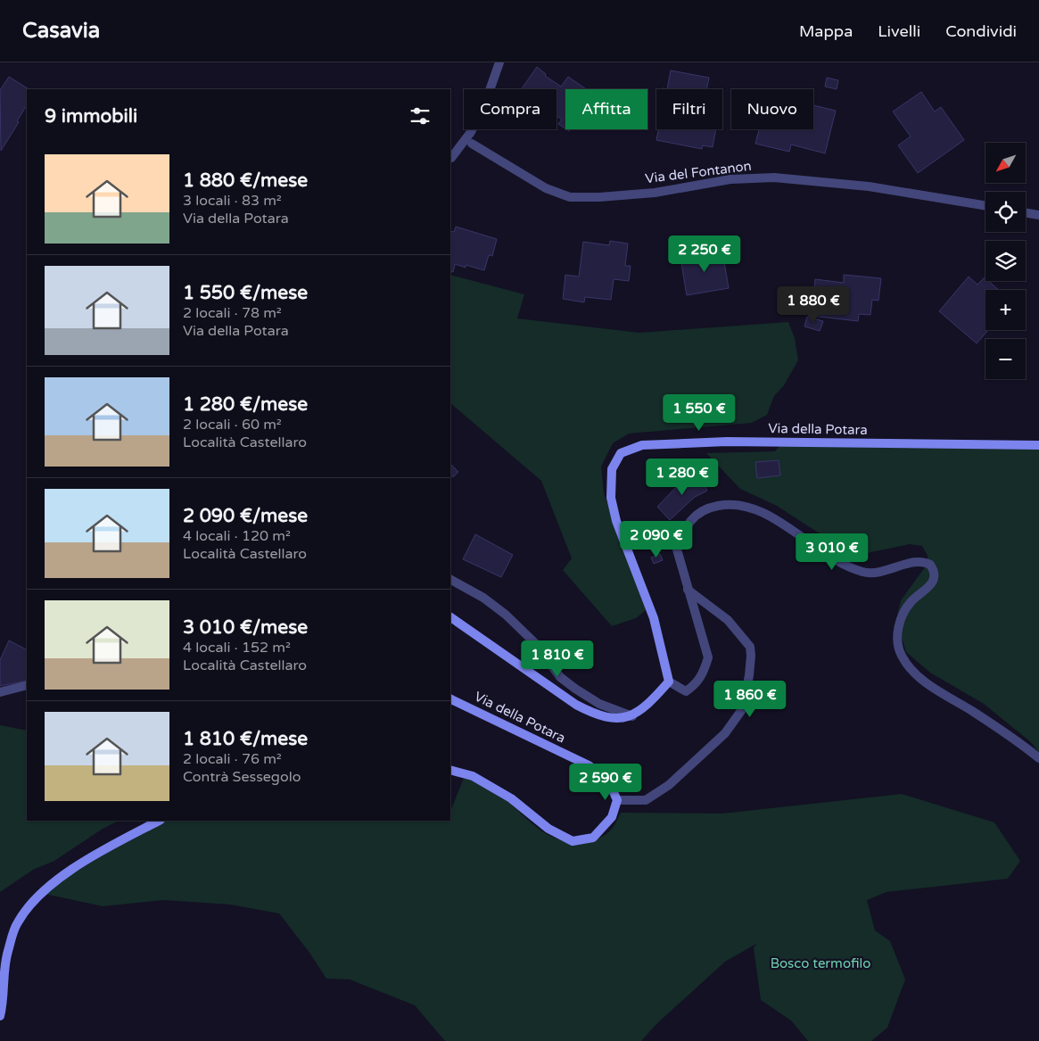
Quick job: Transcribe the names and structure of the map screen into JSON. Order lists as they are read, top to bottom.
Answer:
{
  "streets": {
    "street": ["Via del Fontanon", "Via della Potara"]
  },
  "parks": ["Bosco termofilo"],
  "north": "bottom left",
  "page": {
    "header": "Casavia",
    "nav": ["Mappa", "Livelli", "Condividi"],
    "chip": [
      "Compra",
      "Affitta",
      "Filtri",
      "Nuovo"
    ],
    "heading": "9 immobili",
    "map_buttons": ["+", "−"],
    "list": [
      {
        "name": "1 880 €/mese",
        "note": "3 locali · 83 m² · Via della Potara"
      },
      {
        "name": "1 550 €/mese",
        "note": "2 locali · 78 m² · Via della Potara"
      },
      {
        "name": "1 280 €/mese",
        "note": "2 locali · 60 m² · Località Castellaro"
      },
      {
        "name": "2 090 €/mese",
        "note": "4 locali · 120 m² · Località Castellaro"
      },
      {
        "name": "3 010 €/mese",
        "note": "4 locali · 152 m² · Località Castellaro"
      },
      {
        "name": "1 810 €/mese",
        "note": "2 locali · 76 m² · Contrà Sessegolo"
      }
    ],
    "price": [
      "2 250 €",
      "1 880 €",
      "1 550 €",
      "1 280 €",
      "2 090 €",
      "3 010 €",
      "1 810 €",
      "1 860 €",
      "2 590 €"
    ]
  }
}
